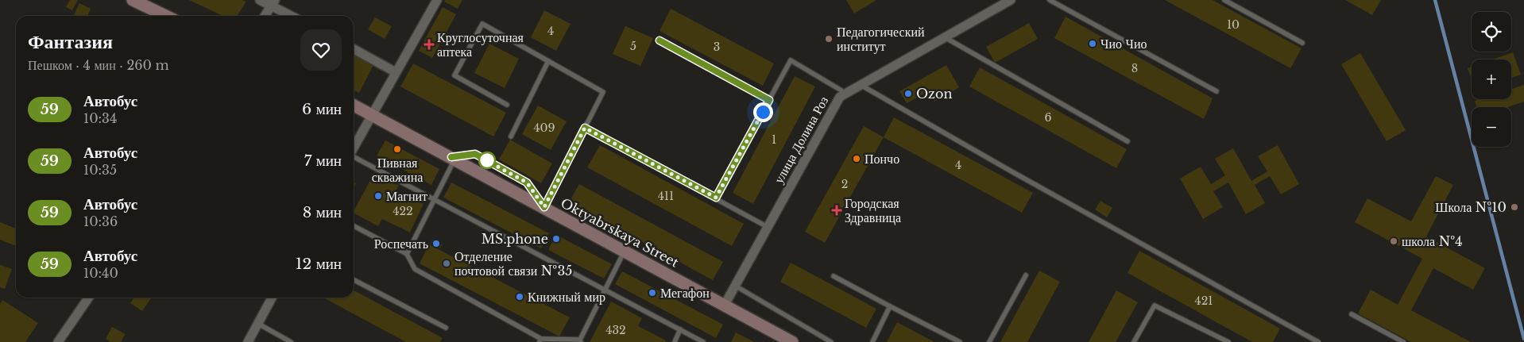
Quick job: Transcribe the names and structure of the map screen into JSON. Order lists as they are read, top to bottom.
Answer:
{
  "streets": {
    "main road": ["Oktyabrskaya Street"],
    "street": ["улица Долина Роз"]
  },
  "crossings": [
    ["улица Долина Роз", "Oktyabrskaya Street"]
  ],
  "places": {
    "other": [
      "Педагогический институт",
      "Чио Чио",
      "Ozon",
      "Пивная скважина",
      "Пончо",
      "Магнит",
      "Школа №10",
      "MS.phone",
      "школа №4",
      "Роспечать",
      "Отделение почтовой связи №35",
      "Мегафон",
      "Книжный мир"
    ],
    "health": ["Круглосуточная аптека", "Городская Здравница"]
  },
  "lines": ["bus line 59"],
  "house_numbers": [
    "10",
    "4",
    "5",
    "3",
    "8",
    "6",
    "409",
    "1",
    "4",
    "2",
    "411",
    "422",
    "421",
    "432"
  ],
  "page": {
    "map_buttons": ["+", "−"],
    "heading": ["Фантазия", "Пешком · 4 мин · 260 m"],
    "list": [
      {
        "mark": "59",
        "name": "Автобус",
        "note": "10:34",
        "value": "6 мин"
      },
      {
        "mark": "59",
        "name": "Автобус",
        "note": "10:35",
        "value": "7 мин"
      },
      {
        "mark": "59",
        "name": "Автобус",
        "note": "10:36",
        "value": "8 мин"
      },
      {
        "mark": "59",
        "name": "Автобус",
        "note": "10:40",
        "value": "12 мин"
      }
    ]
  }
}
